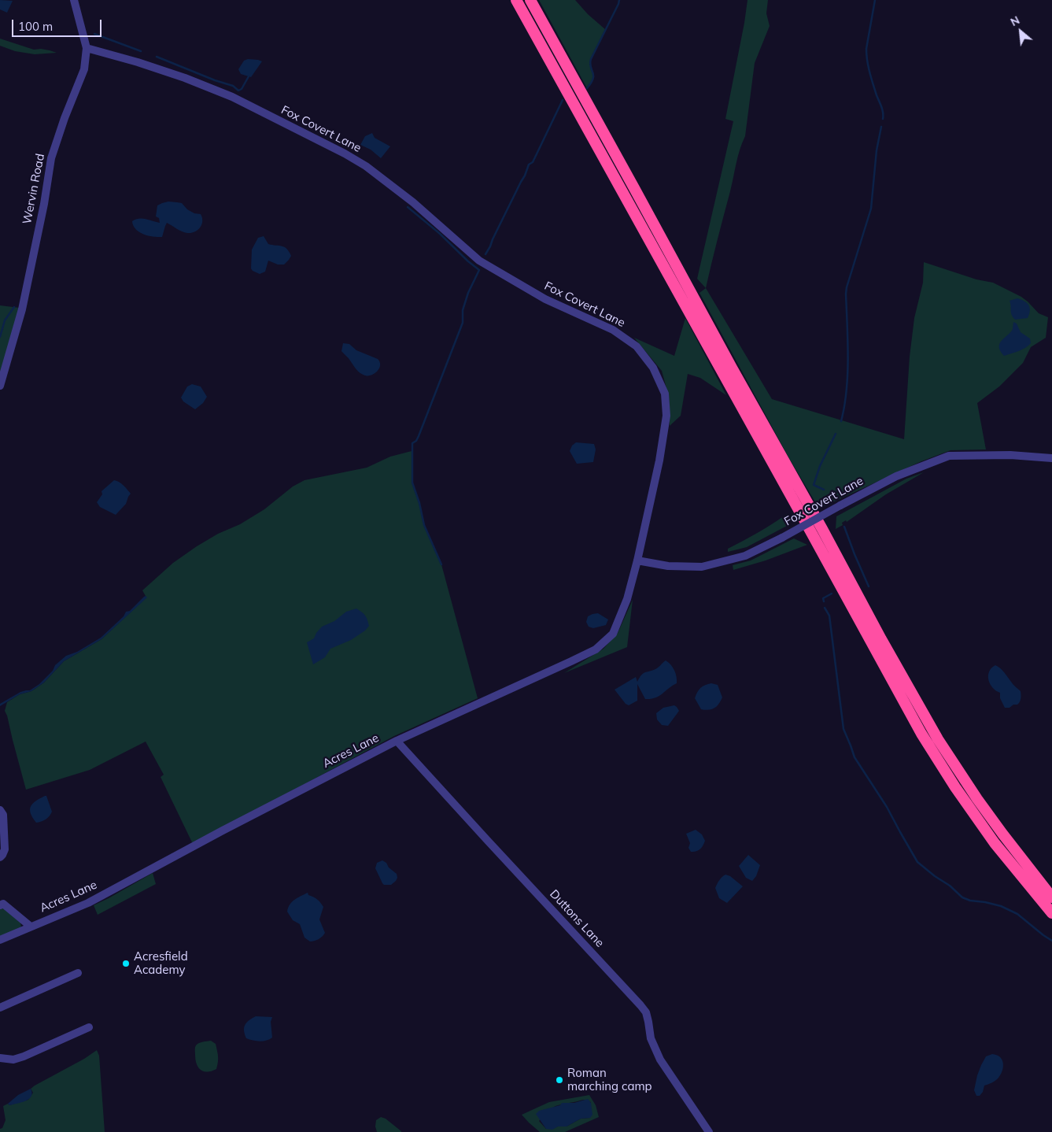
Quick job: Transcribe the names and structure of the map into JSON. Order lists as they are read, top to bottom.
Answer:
{
  "streets": {
    "street": [
      "Fox Covert Lane",
      "Wervin Road",
      "Acres Lane",
      "Duttons Lane"
    ]
  },
  "crossings": [
    ["Fox Covert Lane", "Wervin Road"],
    ["Fox Covert Lane", "Acres Lane"],
    ["Acres Lane", "Duttons Lane"]
  ],
  "places": ["Acresfield Academy", "Roman marching camp"],
  "scale_bar": "100 m",
  "north": "top left"
}
